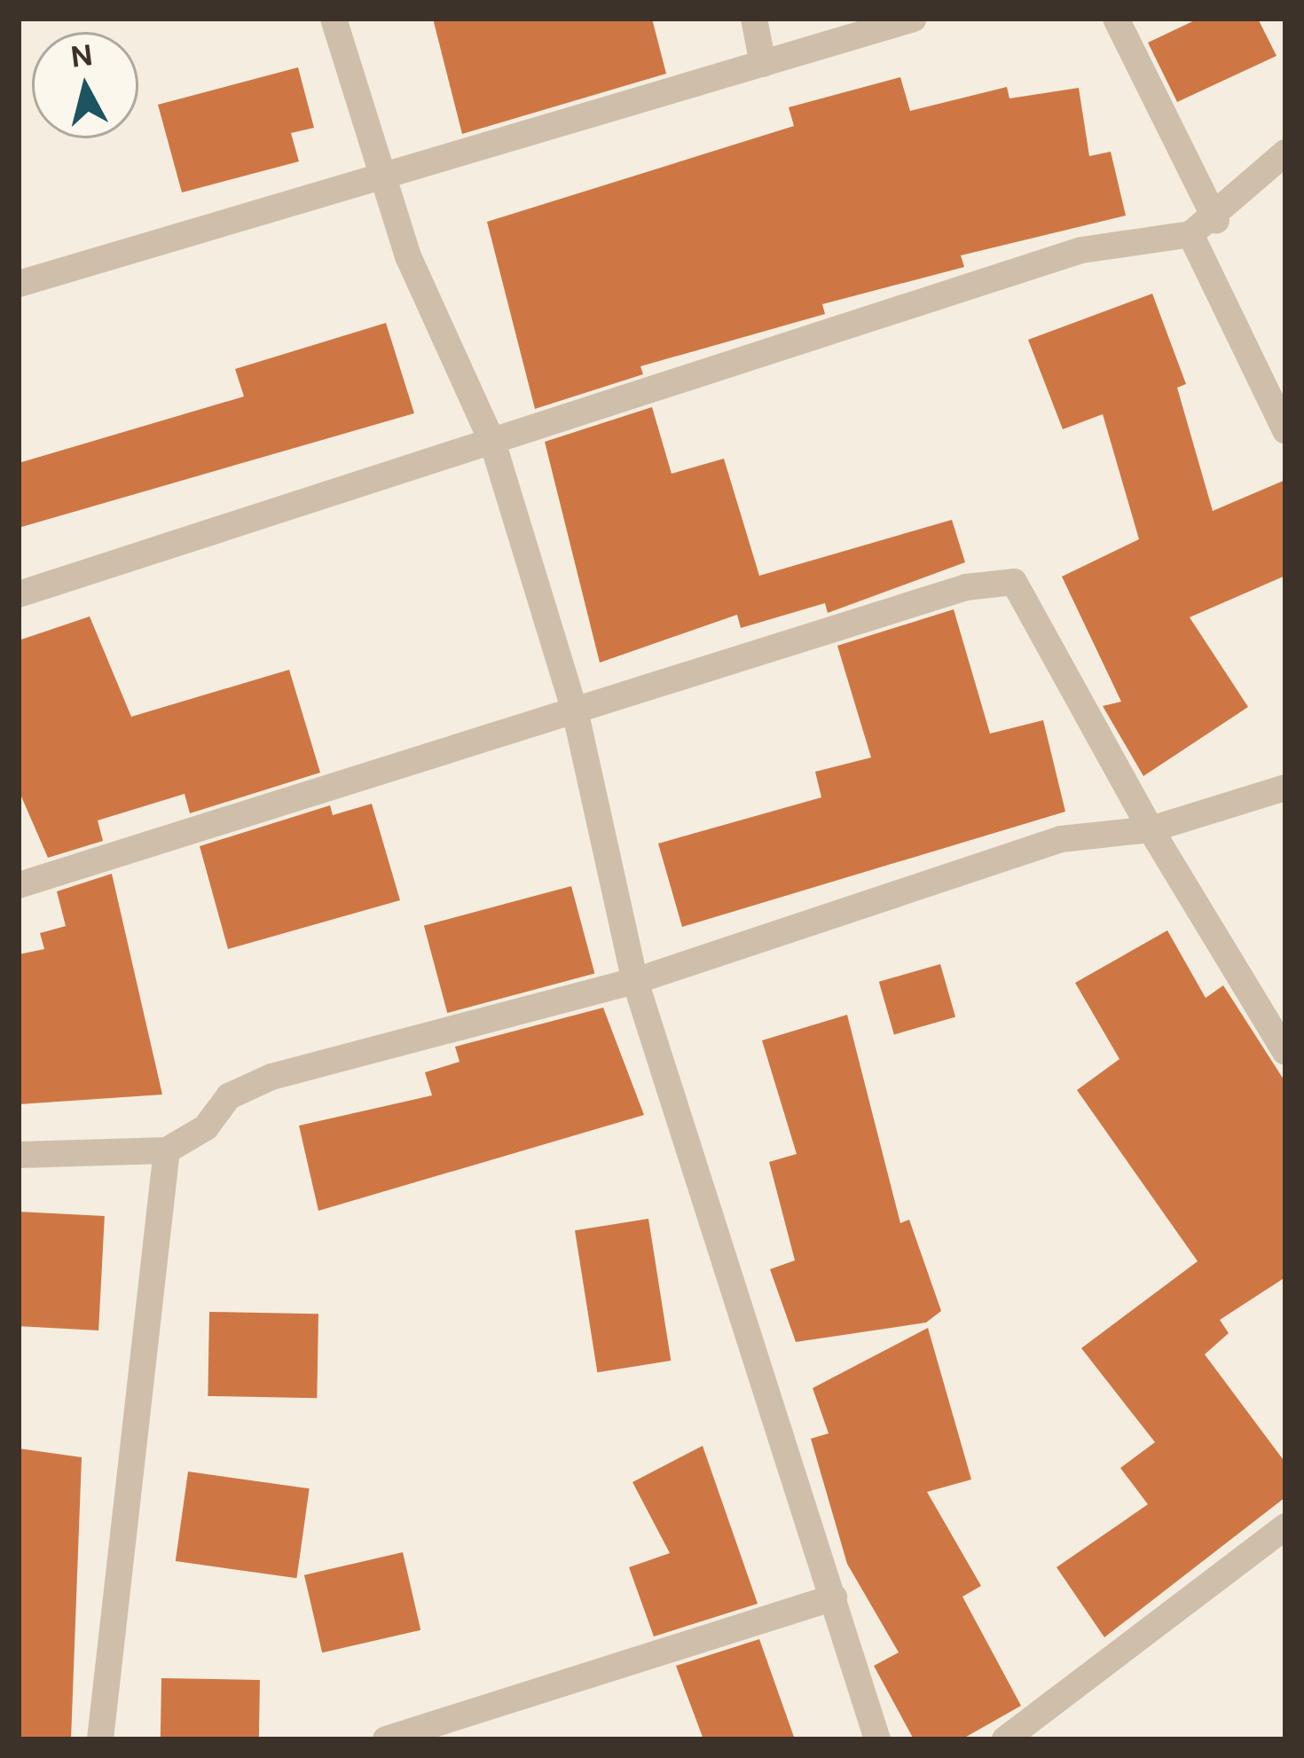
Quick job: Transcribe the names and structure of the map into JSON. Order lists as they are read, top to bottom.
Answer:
{
  "north": "top"
}
